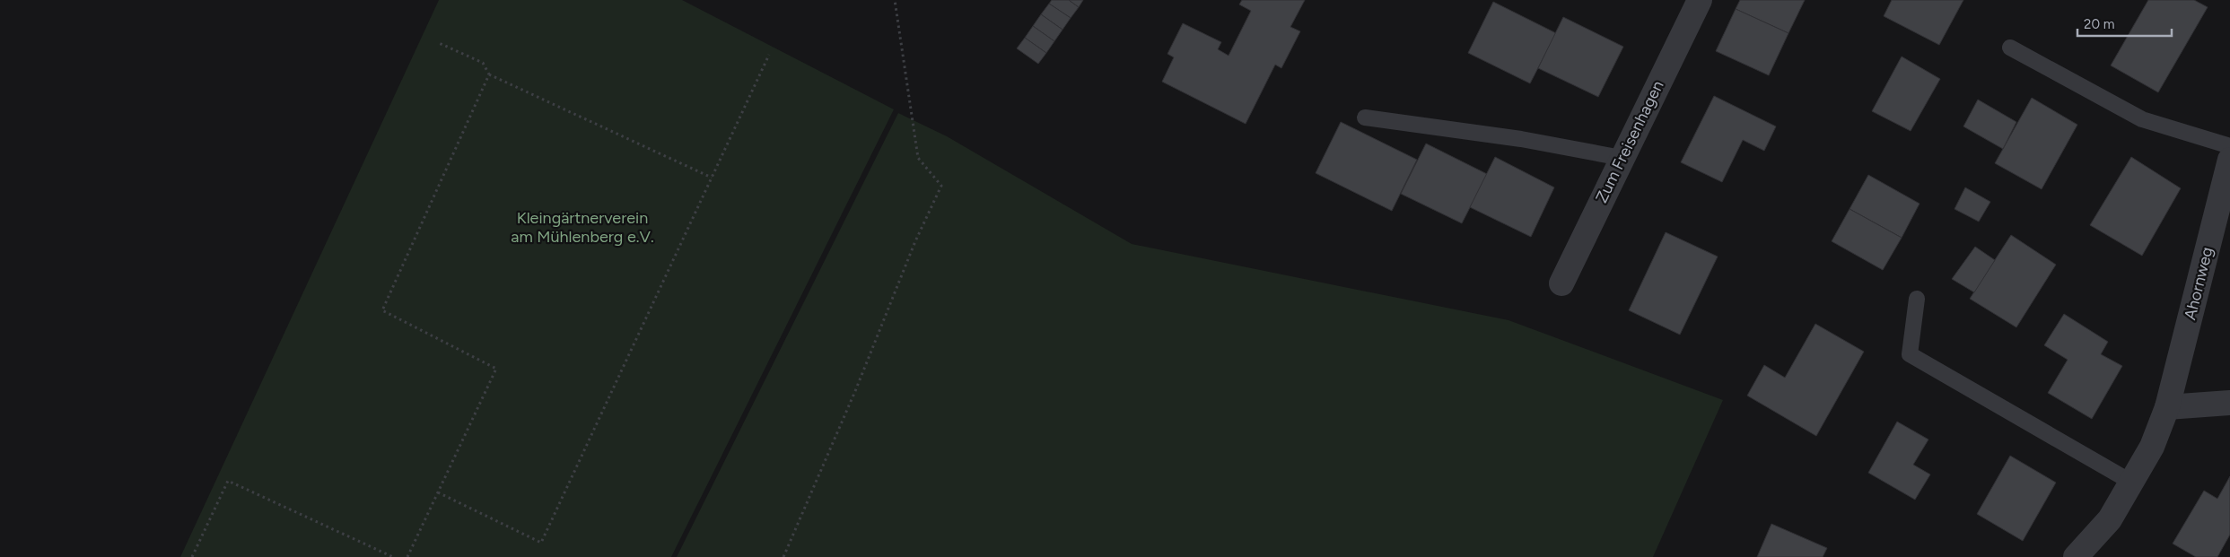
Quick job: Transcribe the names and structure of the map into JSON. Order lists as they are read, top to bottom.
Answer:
{
  "streets": {
    "street": ["Zum Freisenhagen", "Ahornweg"]
  },
  "parks": ["Kleingärtnerverein am Mühlenberg e.V."],
  "scale_bar": "20 m"
}
